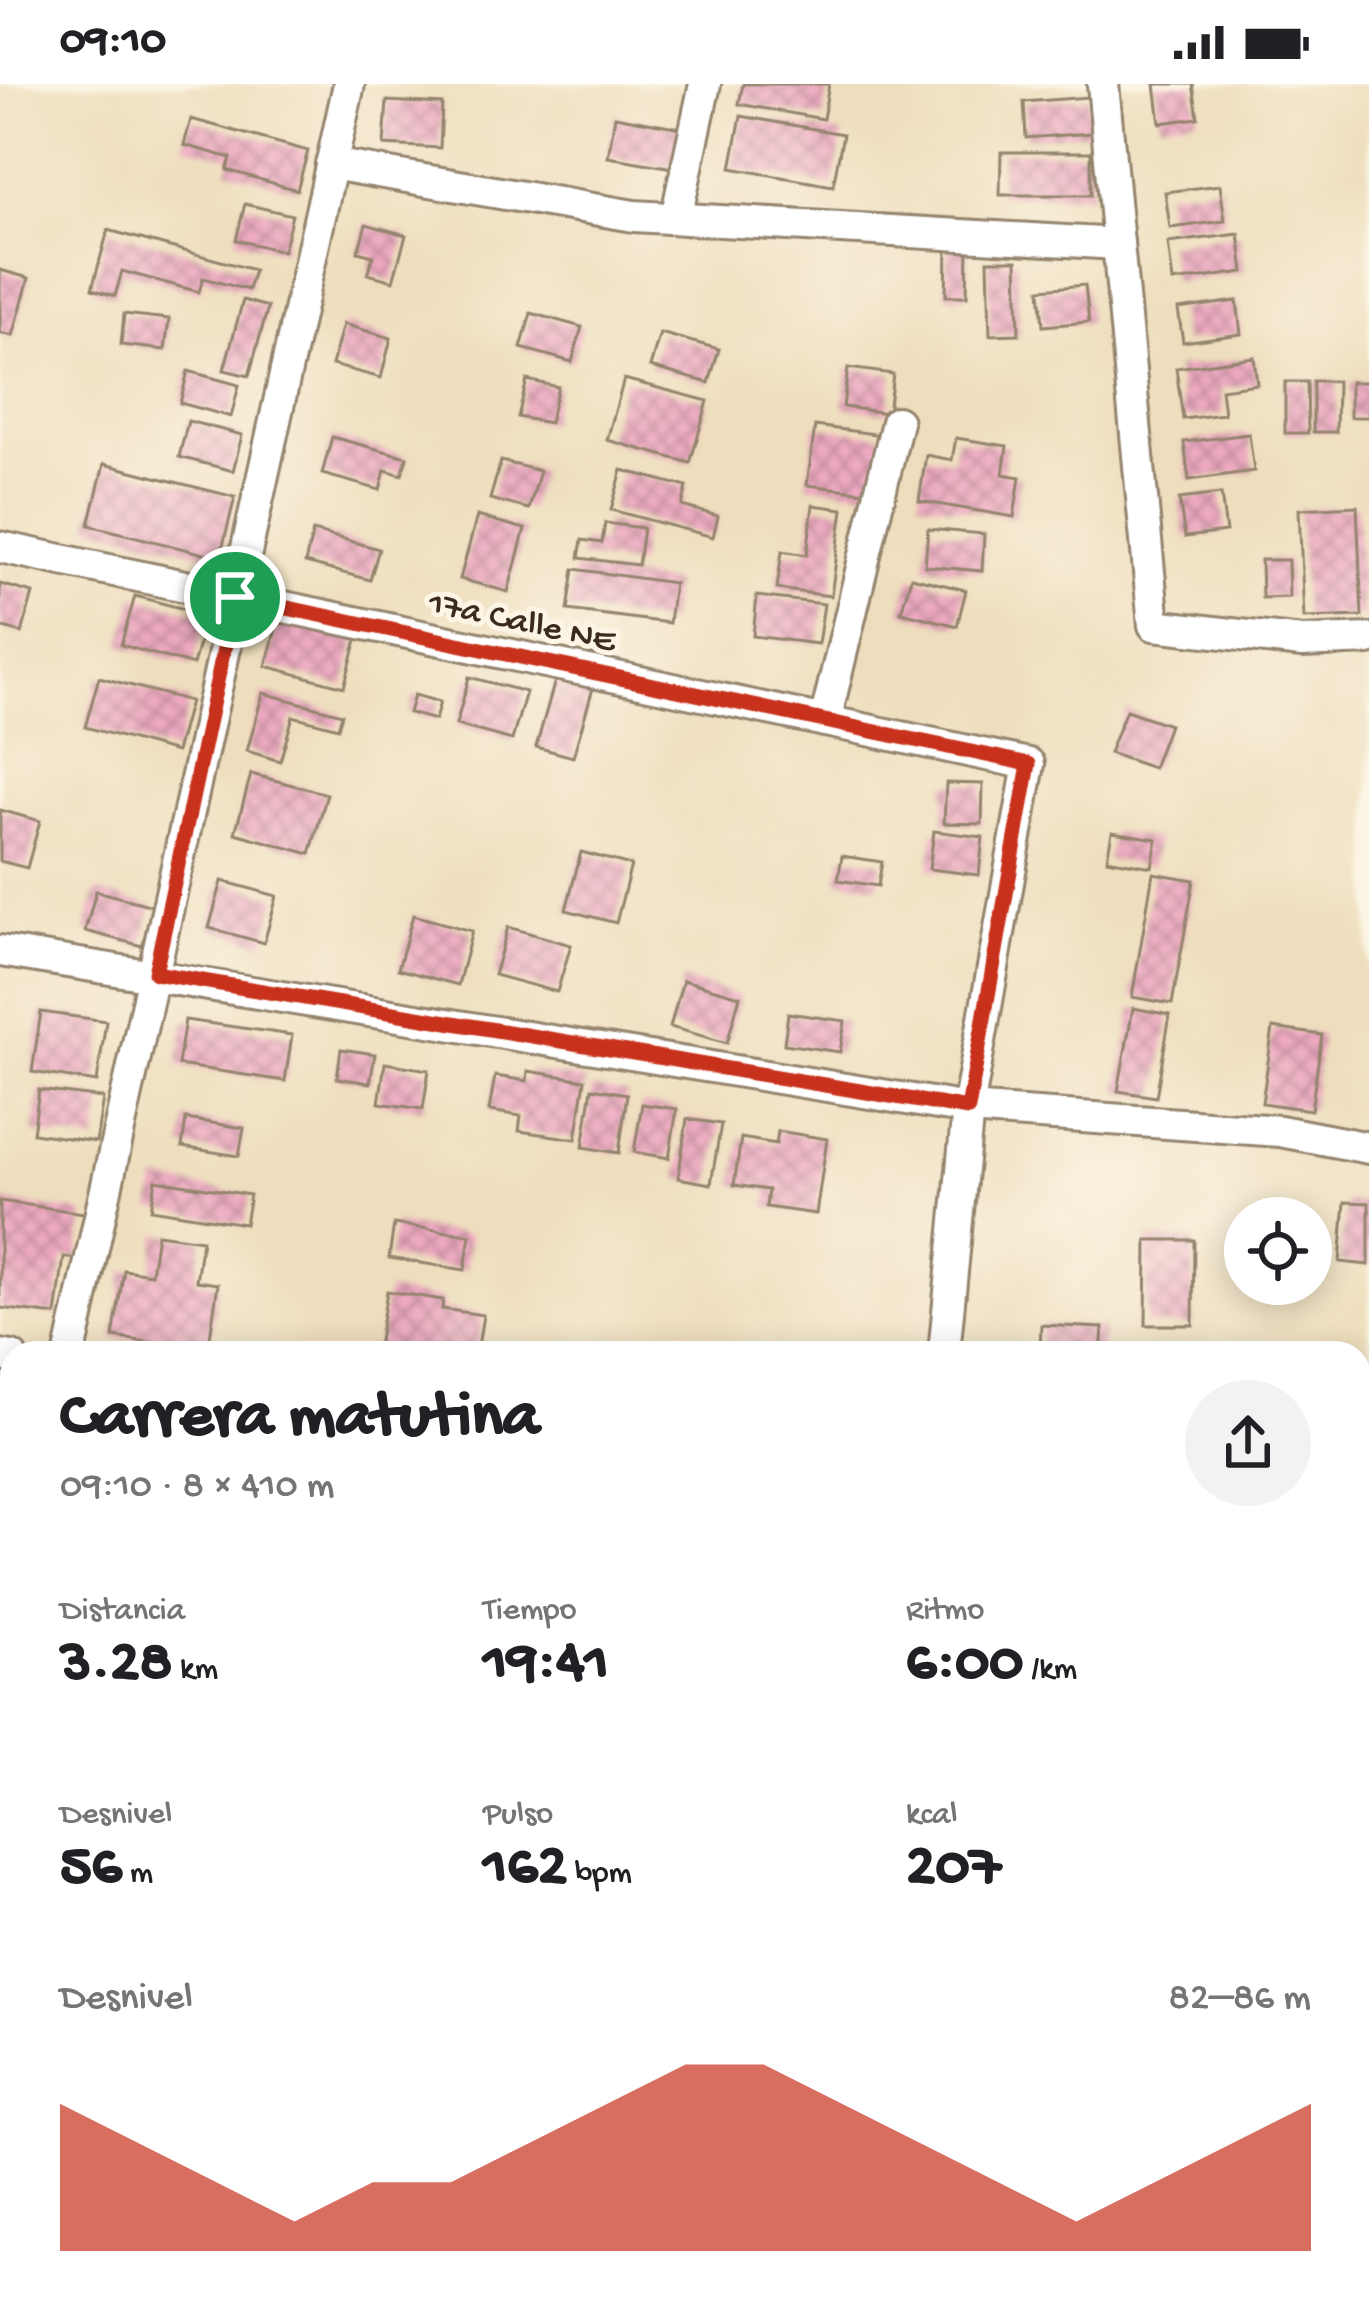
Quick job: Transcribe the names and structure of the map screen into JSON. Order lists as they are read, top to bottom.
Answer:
{
  "streets": {
    "street": ["17a Calle NE"]
  },
  "page": {
    "status": "09:10",
    "heading": ["Carrera matutina", "09:10 · 8 × 410 m"],
    "stats": [
      ["Distancia", "3.28 km"],
      ["Tiempo", "19:41"],
      ["Ritmo", "6:00 /km"],
      ["Desnivel", "56 m"],
      ["Pulso", "162 bpm"],
      ["kcal", "207"]
    ],
    "chart": ["Desnivel", "82–86 m"]
  }
}
